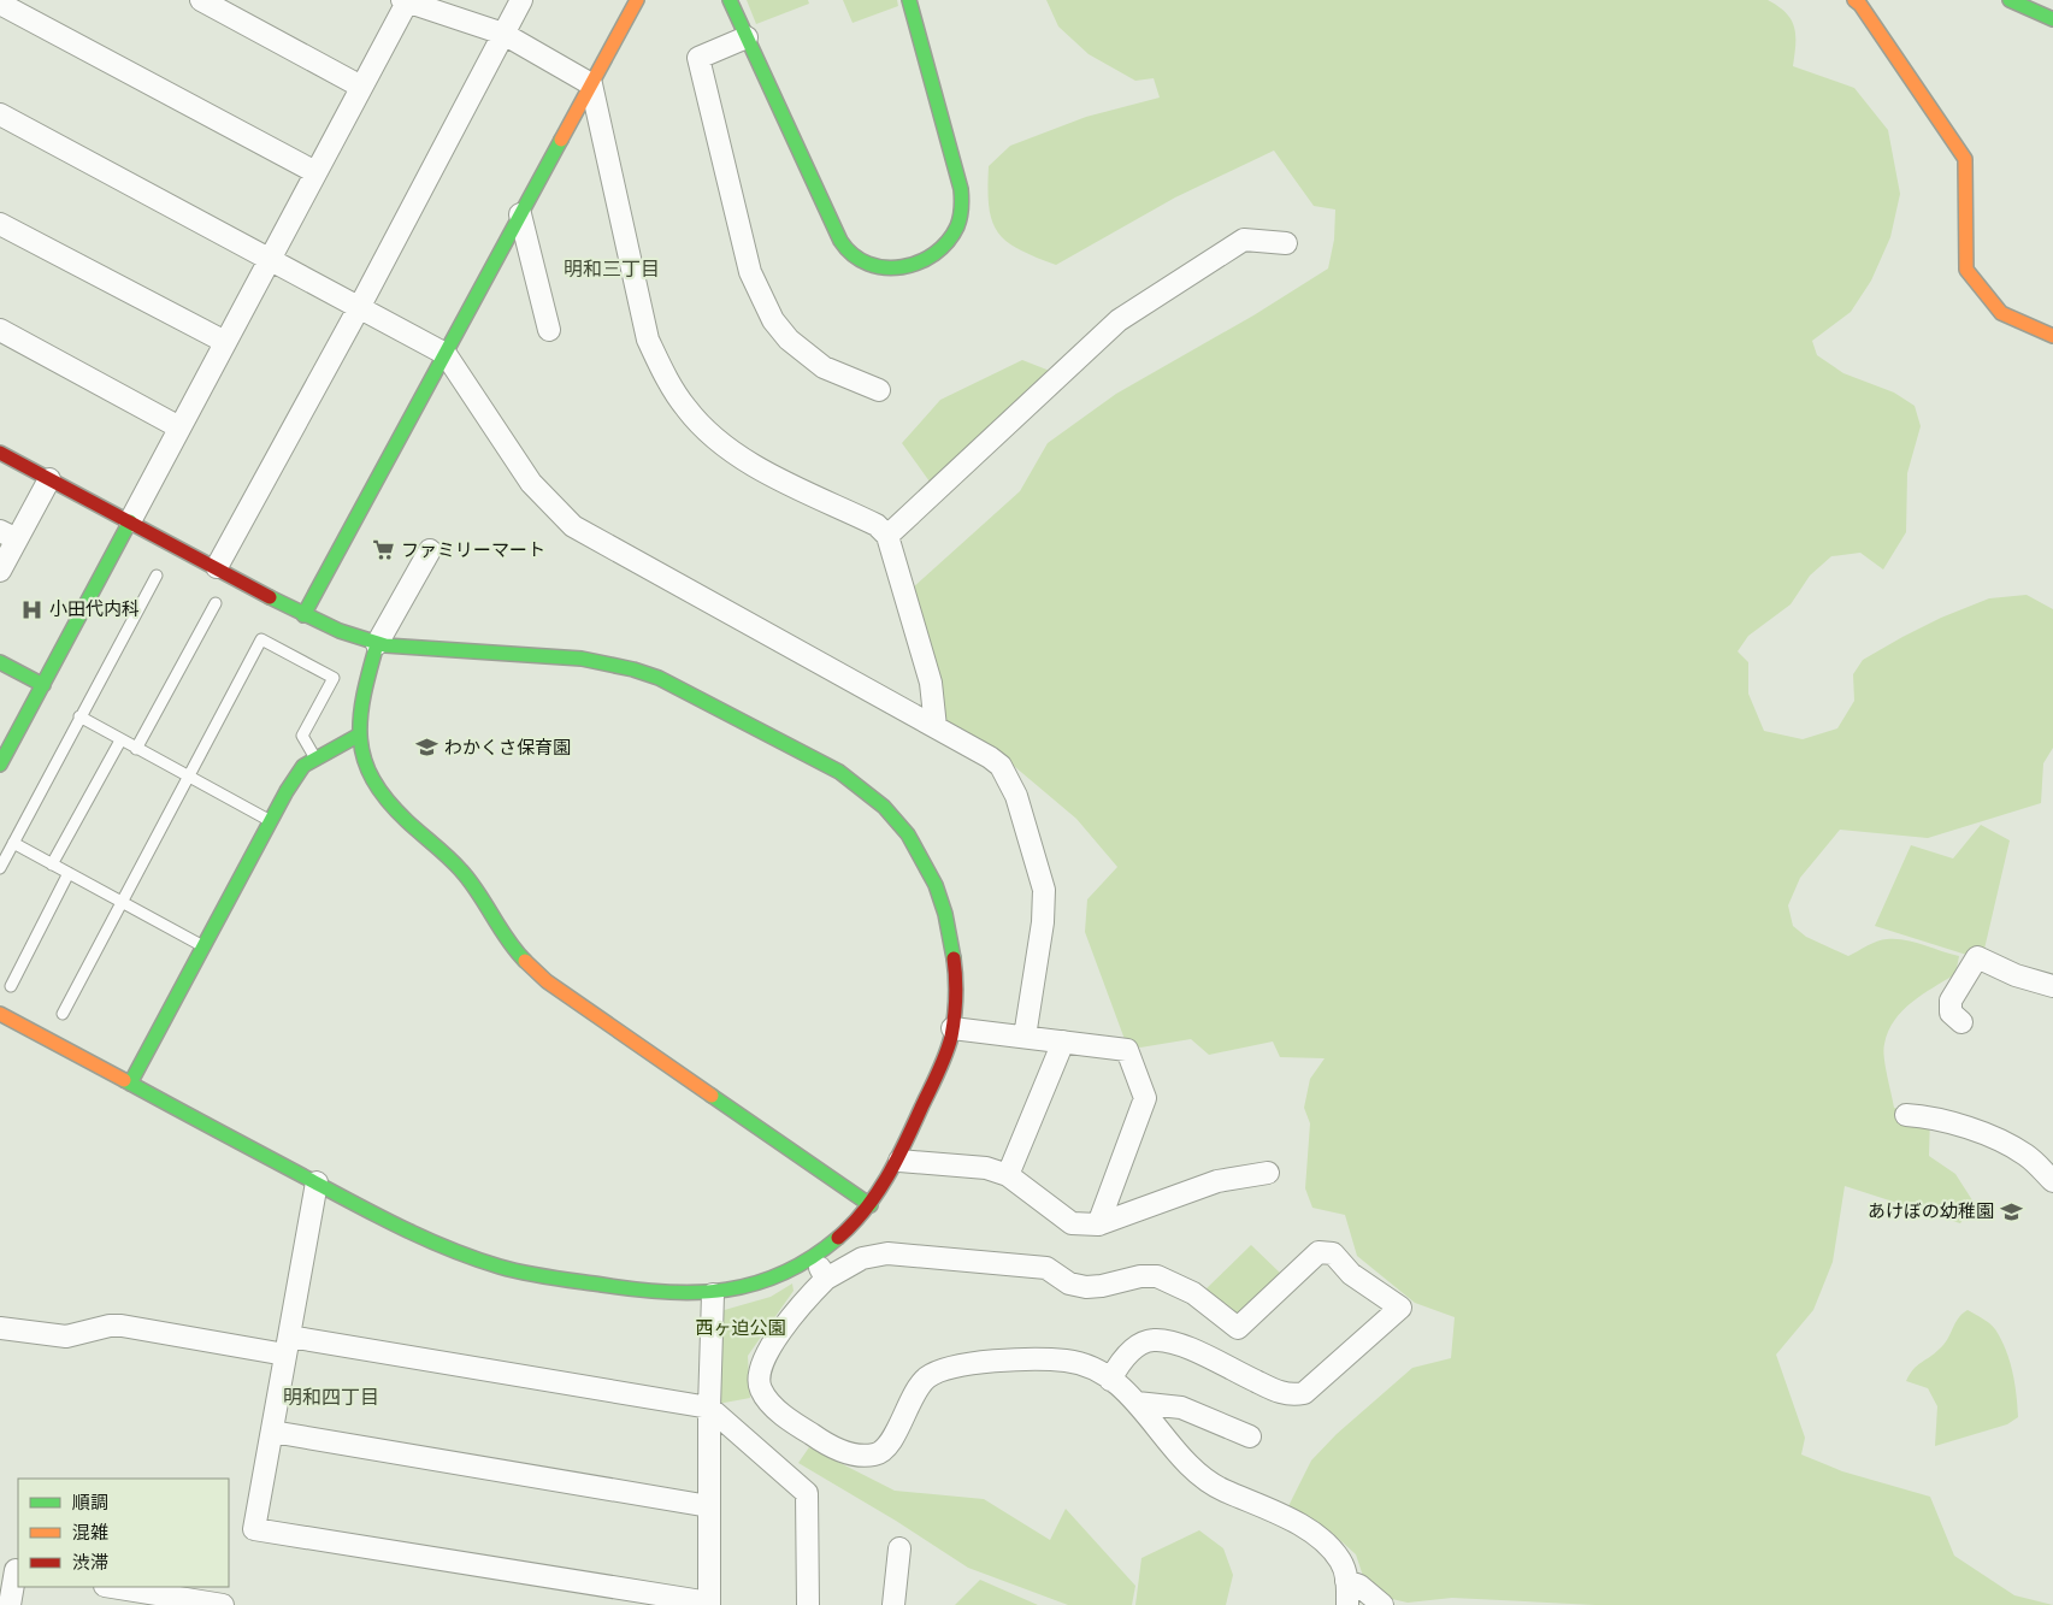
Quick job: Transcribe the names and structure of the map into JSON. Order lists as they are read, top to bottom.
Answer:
{
  "districts": ["明和三丁目", "明和四丁目"],
  "parks": ["西ヶ迫公園"],
  "places": {
    "supermarket": ["ファミリーマート"],
    "hospital": ["小田代内科"],
    "school or university": ["わかくさ保育園", "あけぼの幼稚園"]
  },
  "legend": ["順調", "混雑", "渋滞"]
}
